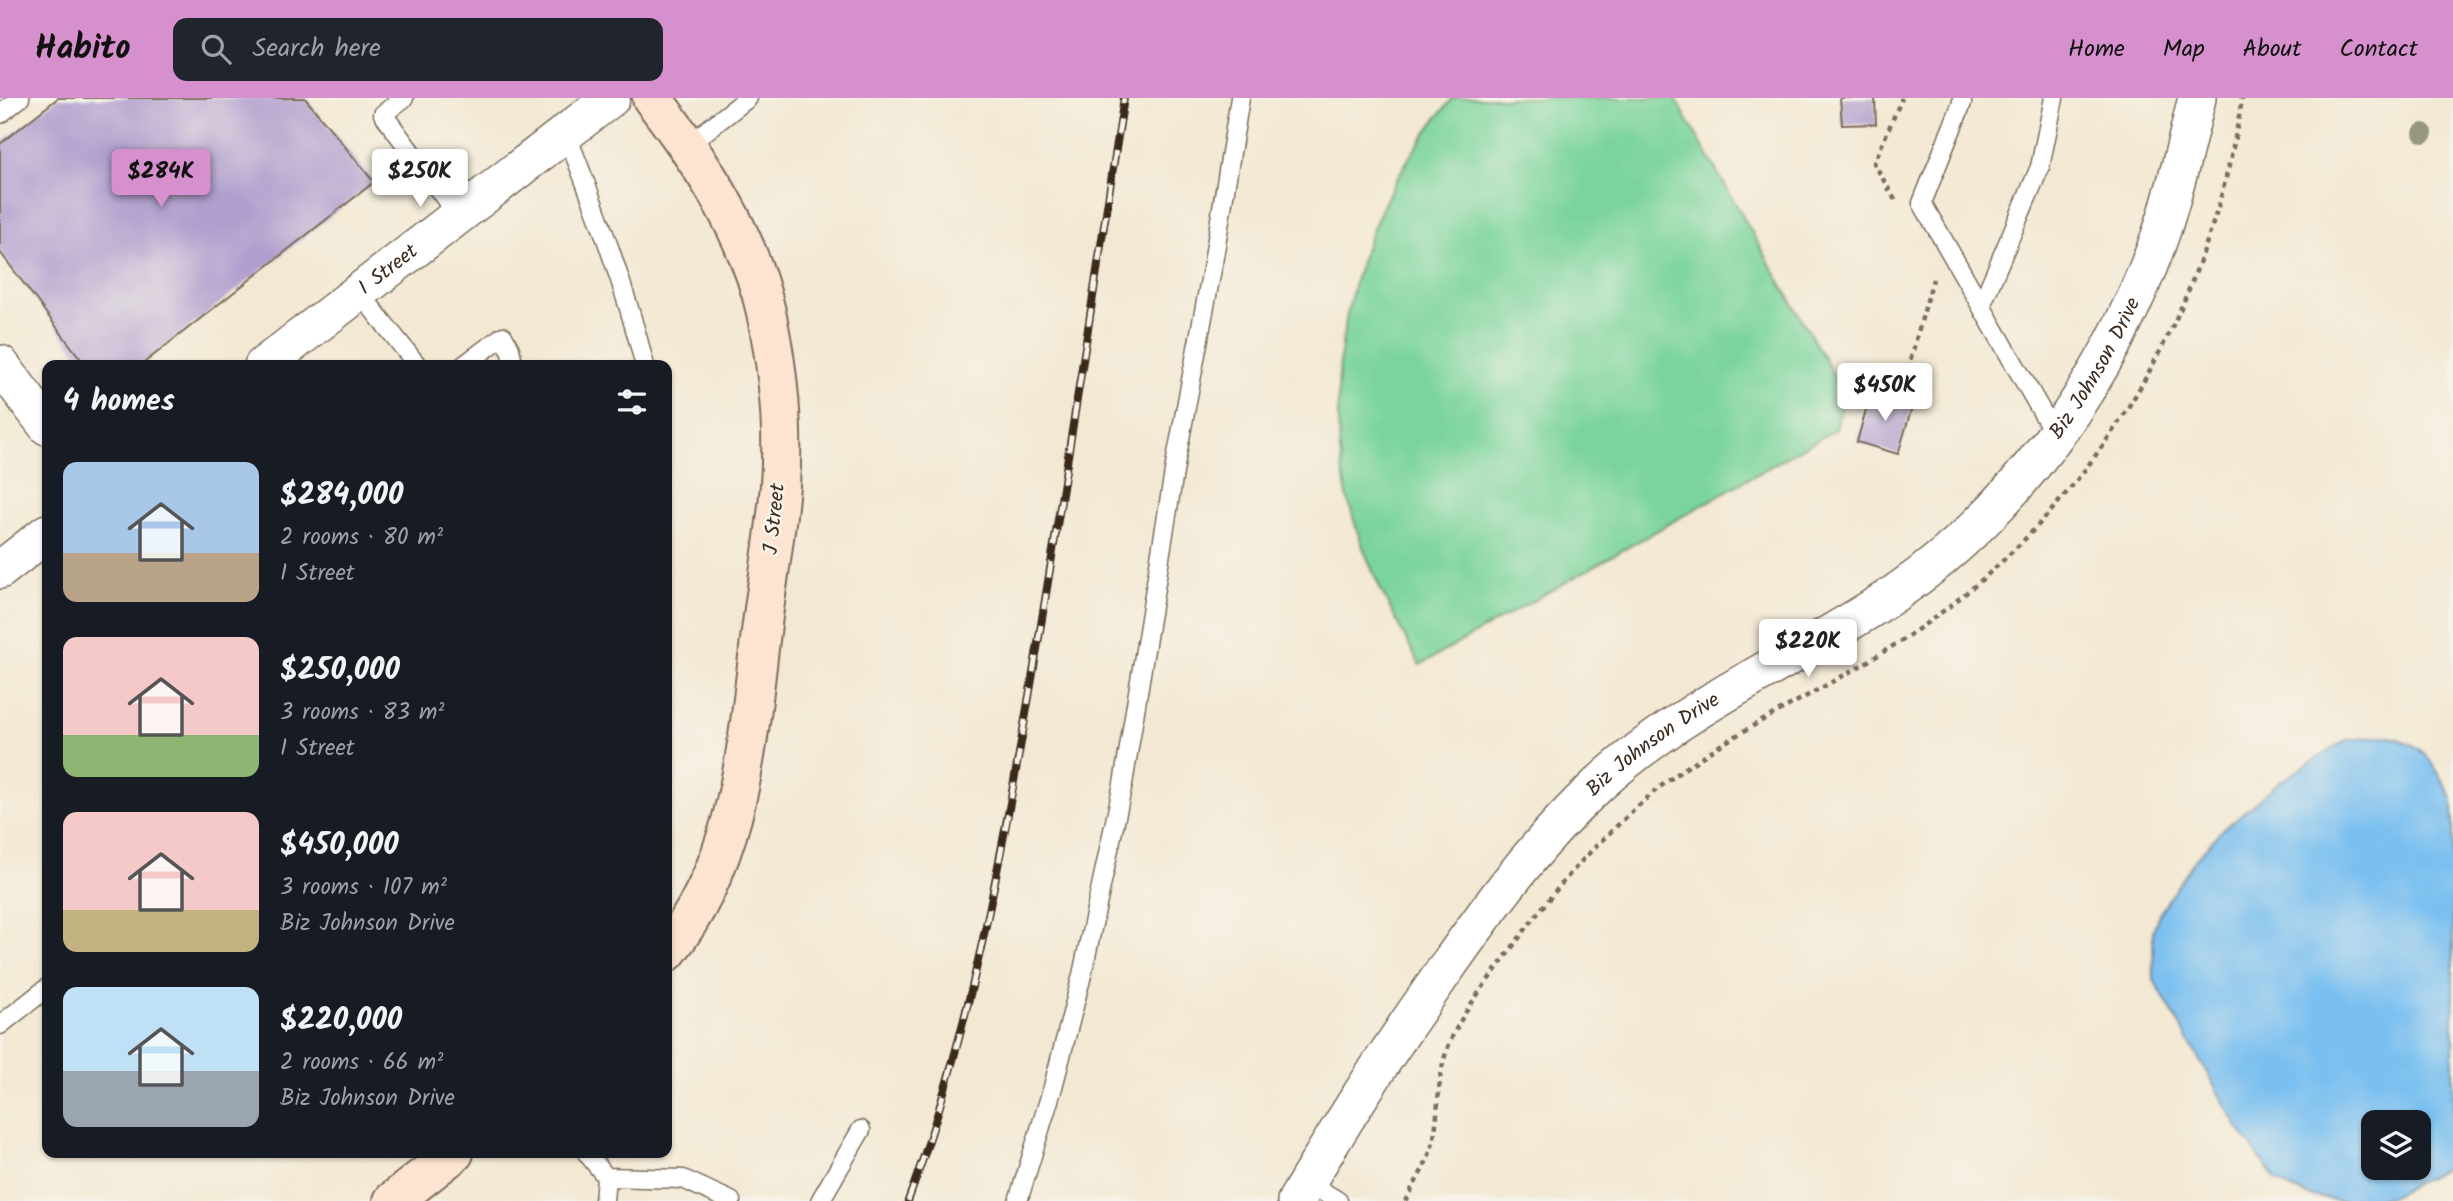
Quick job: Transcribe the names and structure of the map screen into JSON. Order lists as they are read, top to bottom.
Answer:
{
  "streets": {
    "main road": ["J Street"],
    "street": ["I Street", "Biz Johnson Drive"]
  },
  "page": {
    "header": "Habito",
    "search": "Search here",
    "nav": [
      "Home",
      "Map",
      "About",
      "Contact"
    ],
    "price": [
      "$284K",
      "$250K",
      "$450K",
      "$220K"
    ],
    "heading": "4 homes",
    "list": [
      {
        "name": "$284,000",
        "note": "2 rooms · 80 m² · I Street"
      },
      {
        "name": "$250,000",
        "note": "3 rooms · 83 m² · I Street"
      },
      {
        "name": "$450,000",
        "note": "3 rooms · 107 m² · Biz Johnson Drive"
      },
      {
        "name": "$220,000",
        "note": "2 rooms · 66 m² · Biz Johnson Drive"
      }
    ]
  }
}
